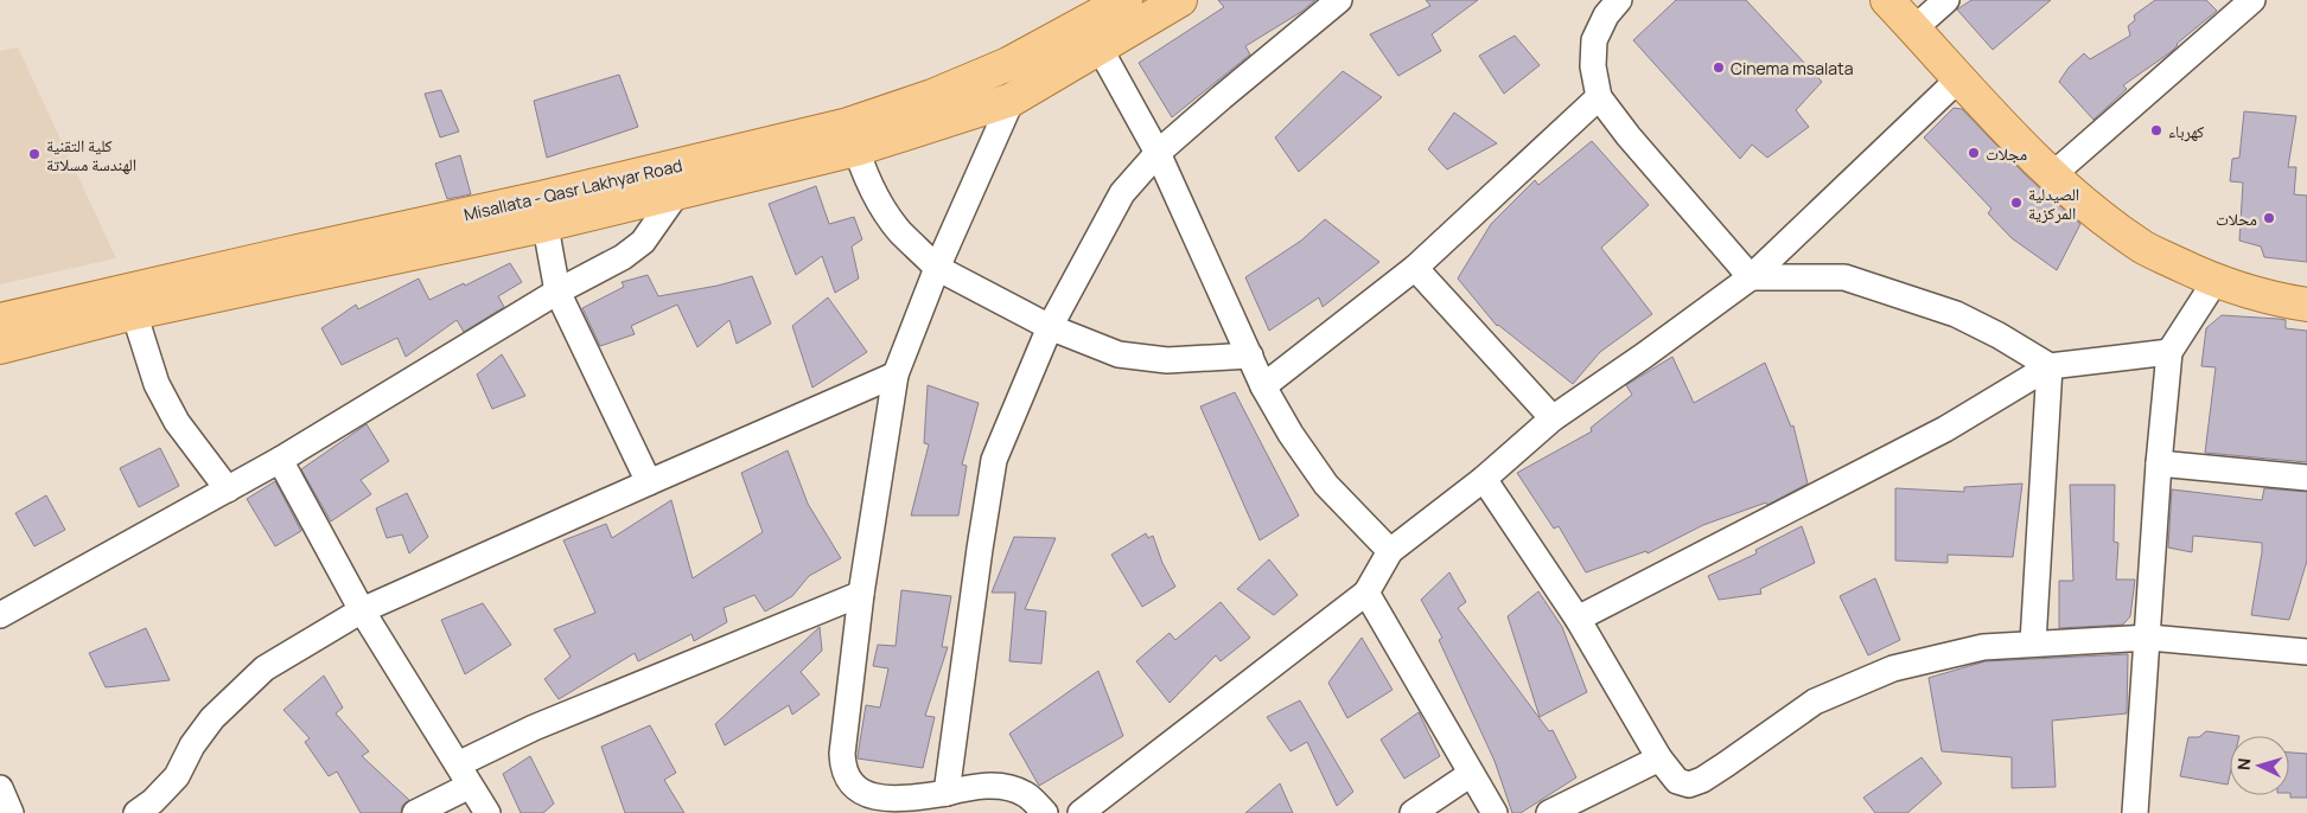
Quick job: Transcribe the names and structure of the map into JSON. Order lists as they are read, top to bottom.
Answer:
{
  "streets": {
    "main road": ["Misallata - Qasr Lakhyar Road"]
  },
  "places": [
    "Cinema msalata",
    "كهرباء",
    "مجلات",
    "كلية التقنية الهندسة مسلاتة",
    "الصيدلية المركزية",
    "محلات"
  ],
  "north": "left"
}
